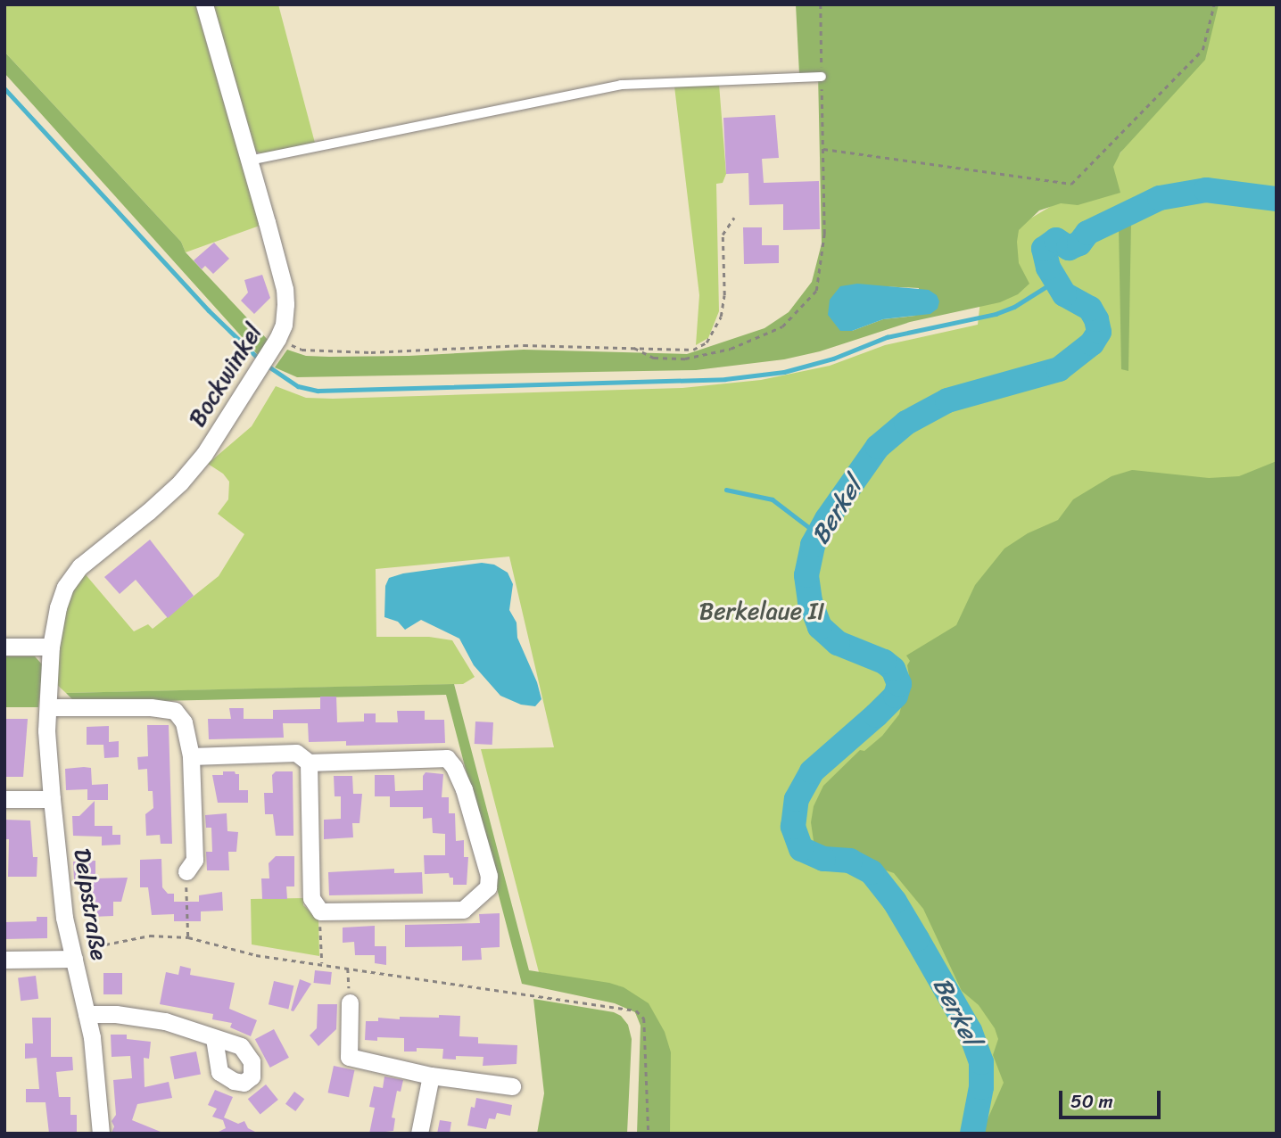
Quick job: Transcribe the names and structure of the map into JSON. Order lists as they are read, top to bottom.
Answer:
{
  "streets": {
    "street": ["Bockwinkel", "Delpstraße"]
  },
  "crossings": [
    ["Bockwinkel", "Delpstraße"]
  ],
  "water": ["Berkel"],
  "parks": ["Berkelaue II"],
  "scale_bar": "50 m"
}
